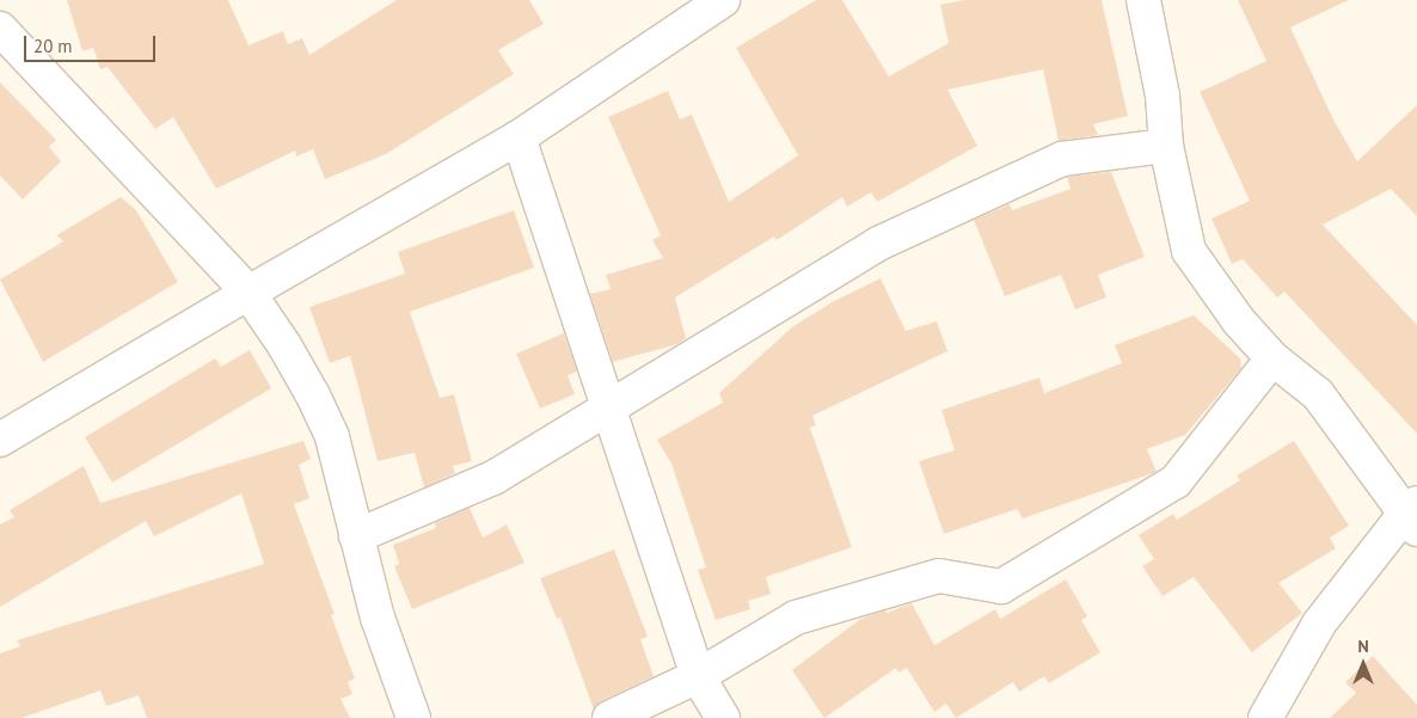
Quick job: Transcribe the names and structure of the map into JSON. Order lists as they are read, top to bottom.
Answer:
{
  "scale_bar": "20 m",
  "north": "top"
}
